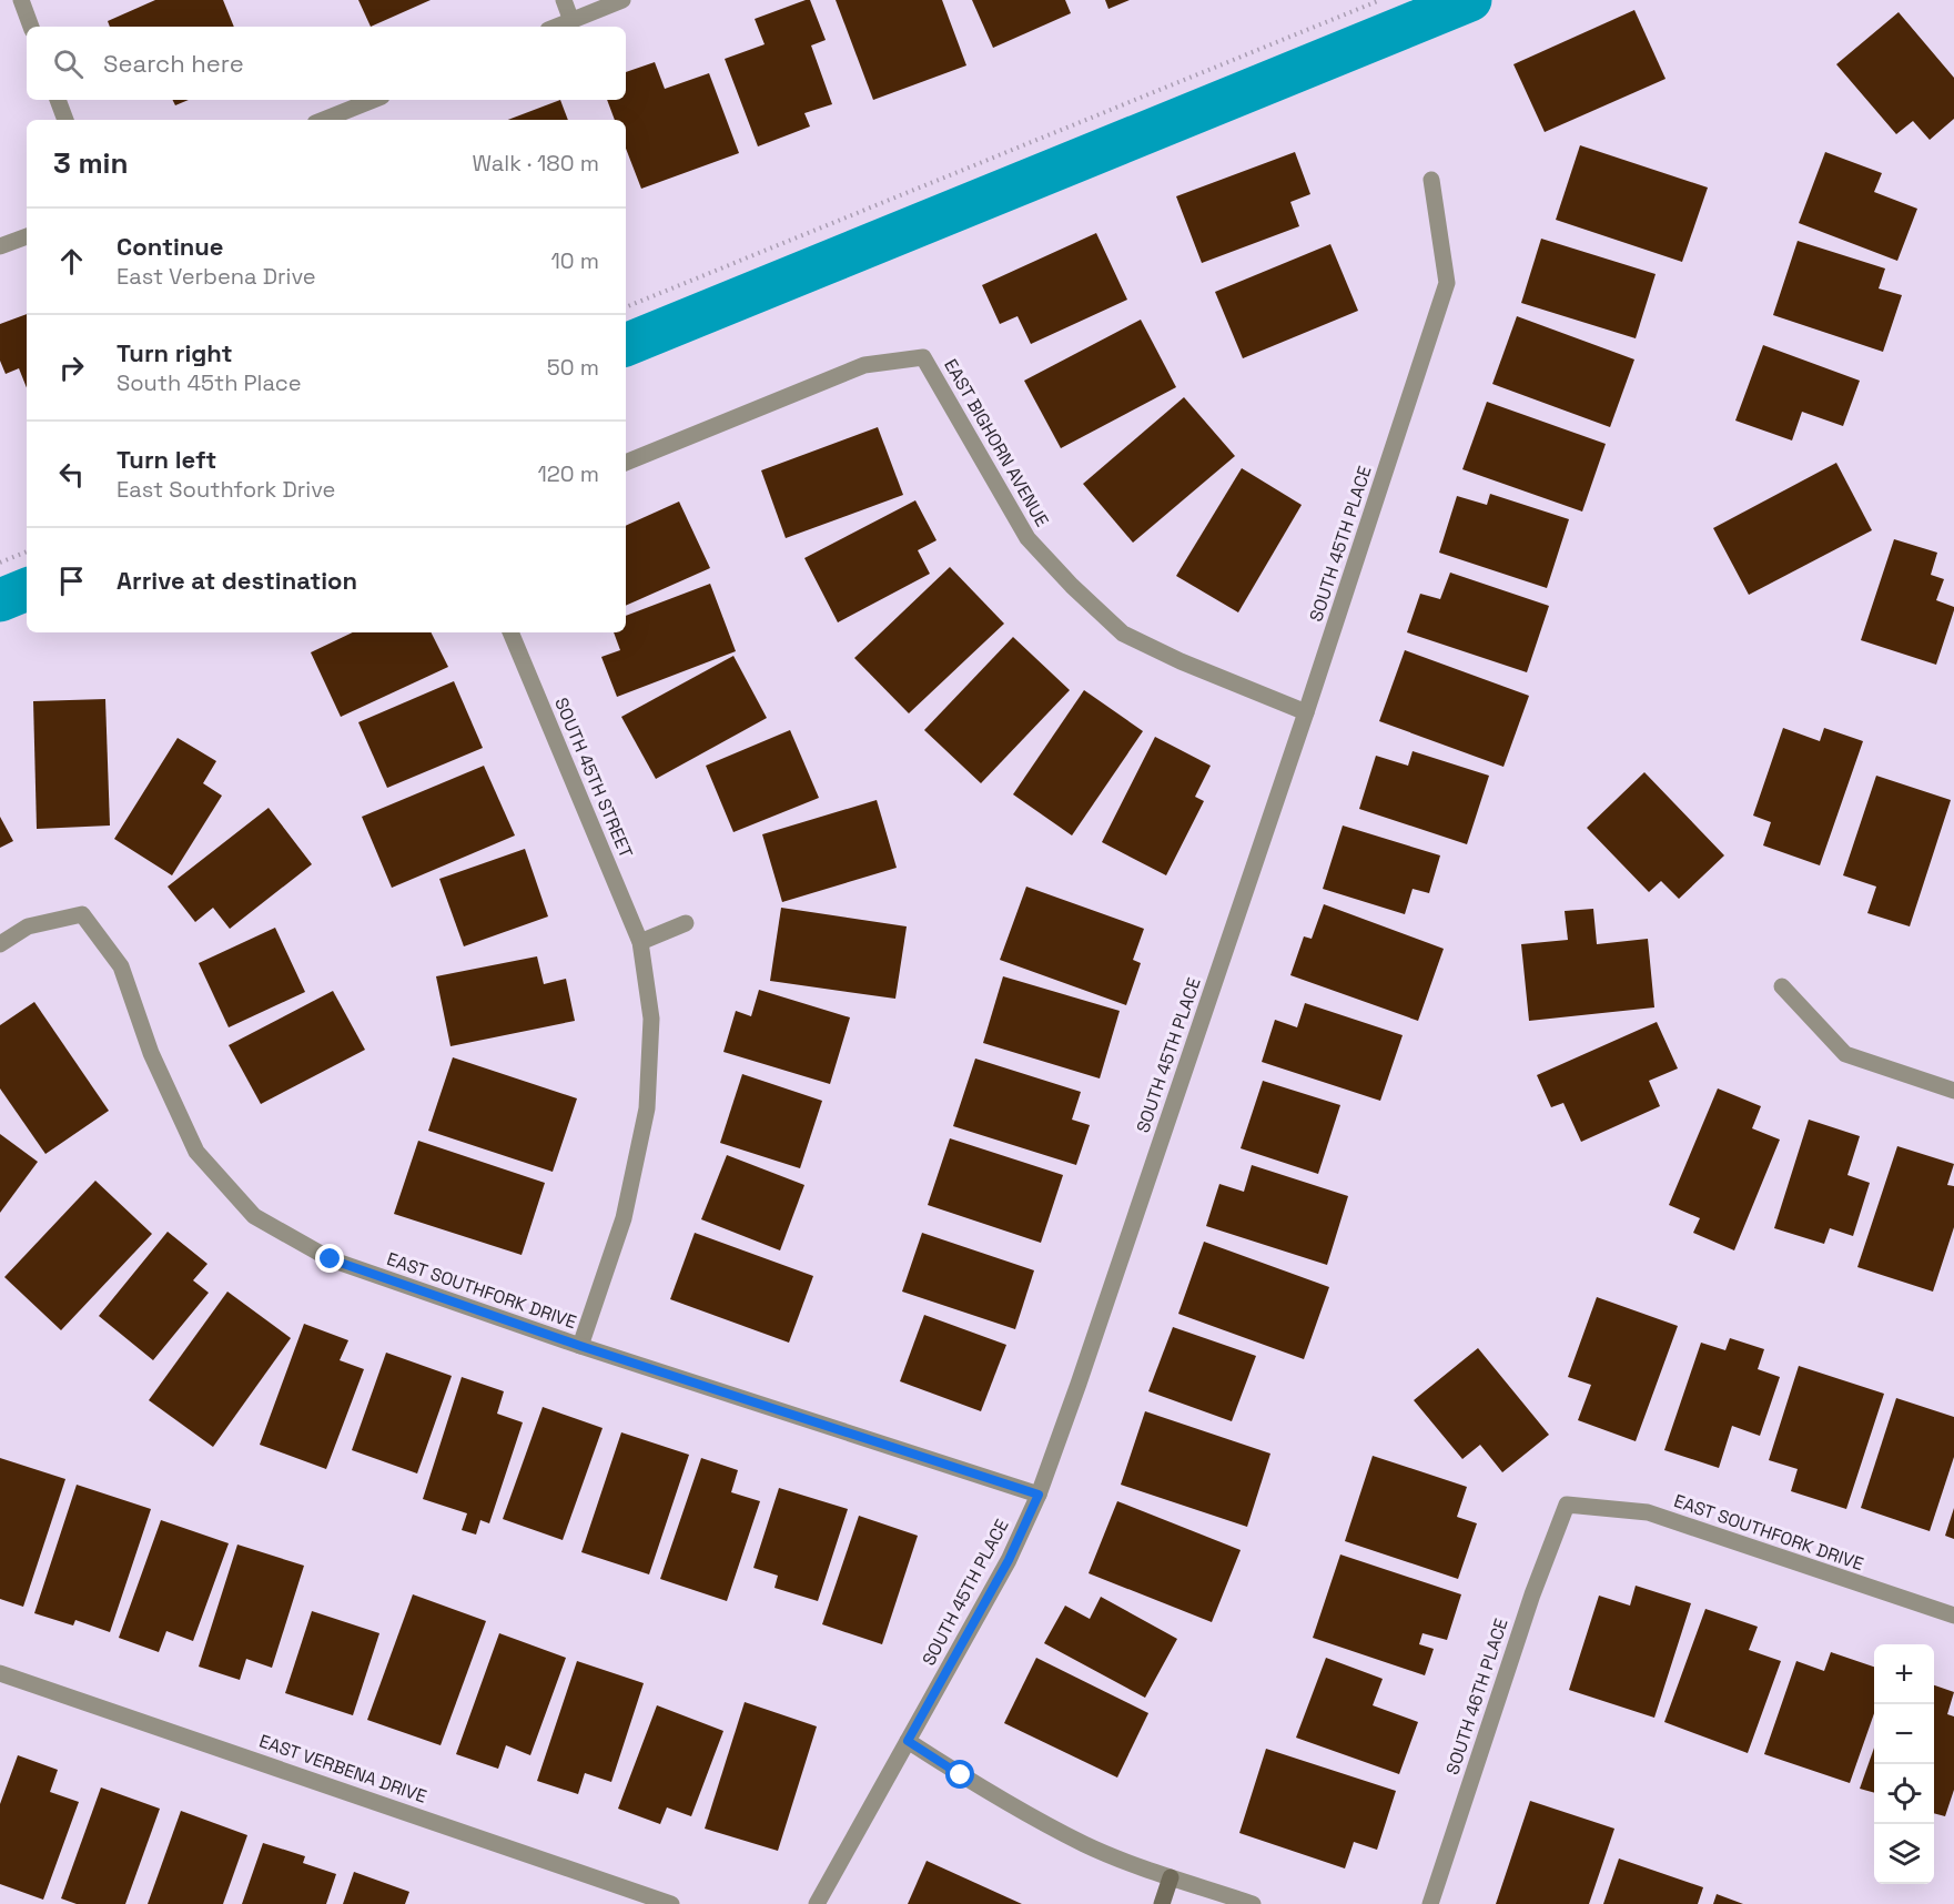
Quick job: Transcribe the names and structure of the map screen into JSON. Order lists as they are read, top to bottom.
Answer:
{
  "streets": {
    "street": [
      "EAST BIGHORN AVENUE",
      "SOUTH 45TH PLACE",
      "SOUTH 45TH STREET",
      "EAST SOUTHFORK DRIVE",
      "SOUTH 46TH PLACE",
      "EAST VERBENA DRIVE"
    ]
  },
  "crossings": [
    ["EAST BIGHORN AVENUE", "SOUTH 45TH PLACE"],
    ["SOUTH 45TH PLACE", "EAST SOUTHFORK DRIVE"],
    ["SOUTH 45TH STREET", "EAST SOUTHFORK DRIVE"],
    ["EAST SOUTHFORK DRIVE", "SOUTH 46TH PLACE"]
  ],
  "page": {
    "search": "Search here",
    "heading": ["3 min", "Walk · 180 m"],
    "list": [
      ["Continue", "East Verbena Drive", "10 m"],
      ["Turn right", "South 45th Place", "50 m"],
      ["Turn left", "East Southfork Drive", "120 m"],
      "Arrive at destination"
    ],
    "map_buttons": ["+", "−"]
  }
}
